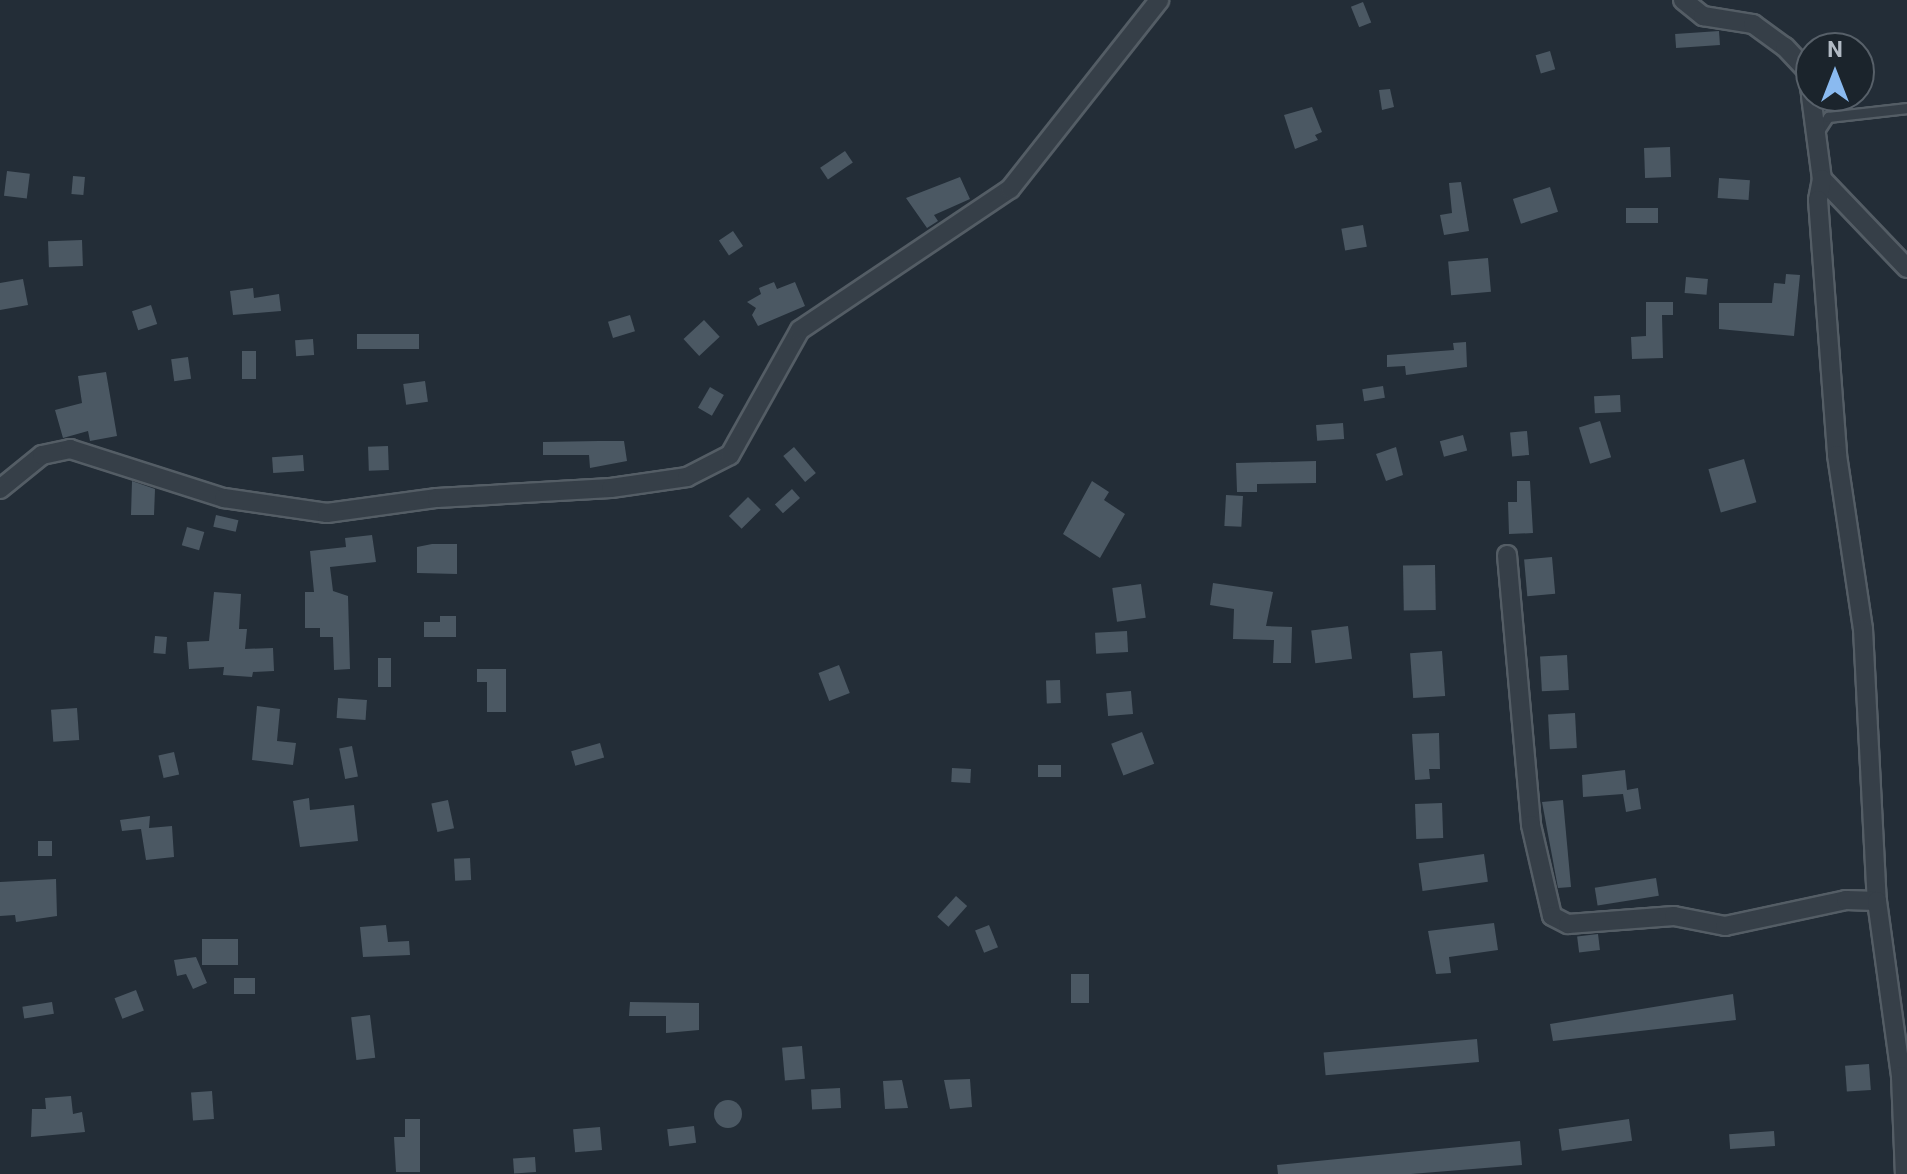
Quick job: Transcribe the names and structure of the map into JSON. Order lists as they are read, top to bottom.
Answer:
{
  "north": "top"
}
